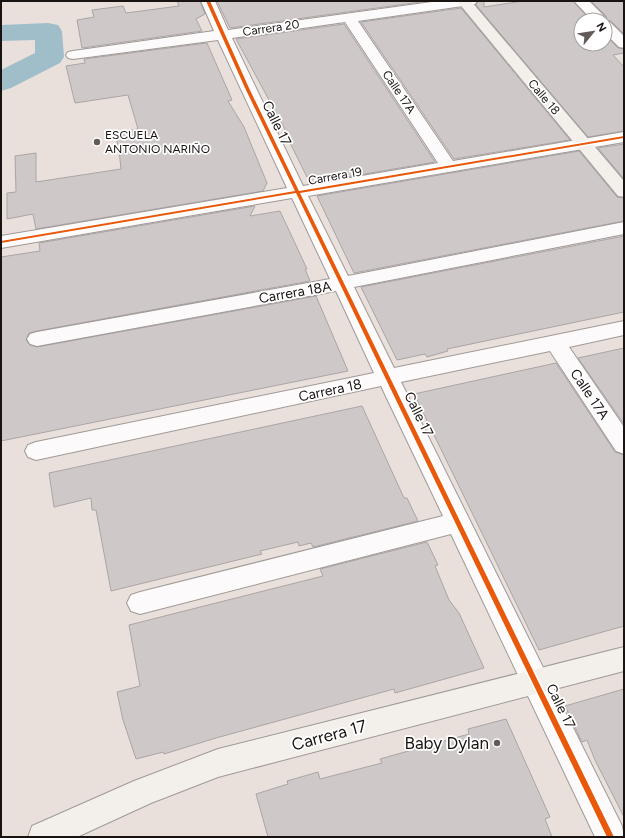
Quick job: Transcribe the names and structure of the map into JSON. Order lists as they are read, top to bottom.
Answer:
{
  "streets": {
    "street": [
      "Carrera 20",
      "Calle 17A",
      "Calle 18",
      "Calle 17",
      "Carrera 19",
      "Carrera 18A",
      "Carrera 18",
      "Carrera 17"
    ]
  },
  "crossings": [
    ["Carrera 20", "Calle 17A"],
    ["Carrera 20", "Calle 18"],
    ["Carrera 20", "Calle 17"],
    ["Calle 17A", "Carrera 19"],
    ["Calle 17A", "Carrera 18"],
    ["Calle 18", "Carrera 19"],
    ["Calle 17", "Carrera 19"],
    ["Calle 17", "Carrera 18A"],
    ["Calle 17", "Carrera 18"],
    ["Calle 17", "Carrera 17"]
  ],
  "places": ["ESCUELA ANTONIO NARIÑO", "Baby Dylan"],
  "north": "top right"
}
